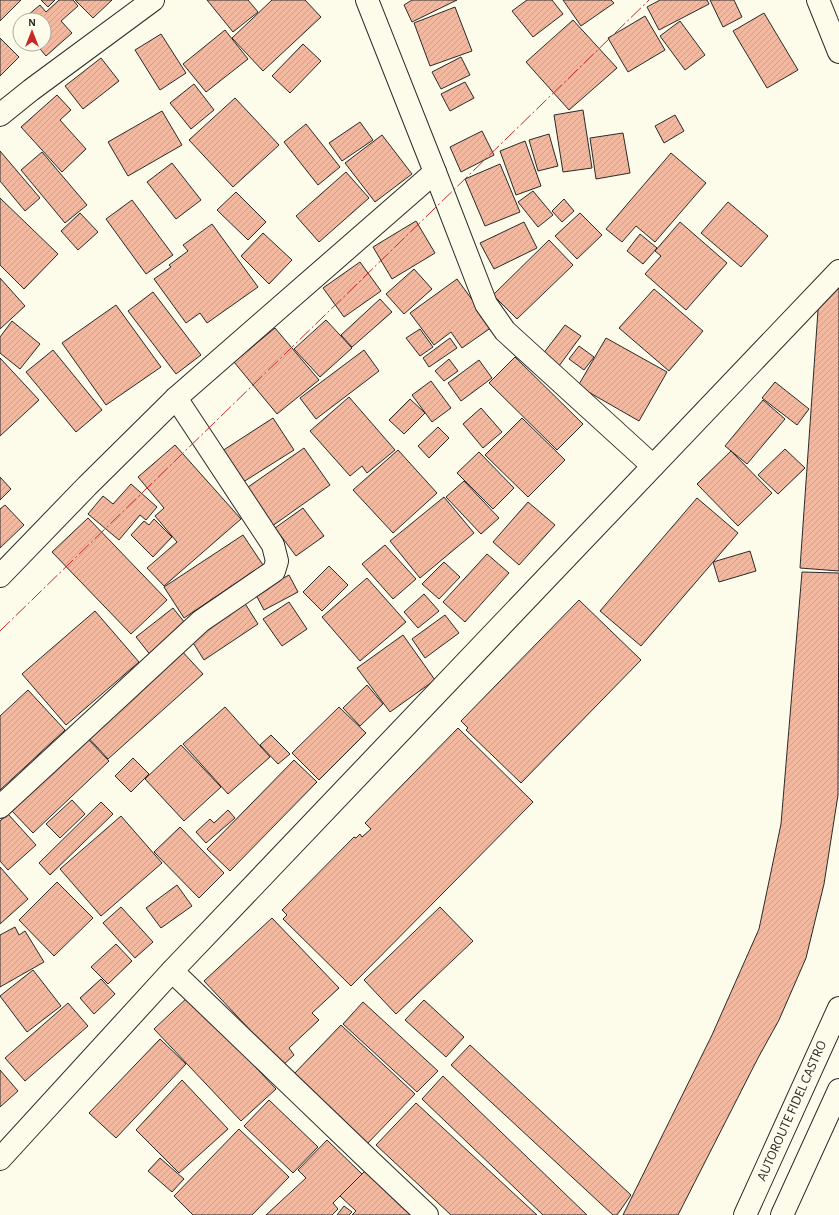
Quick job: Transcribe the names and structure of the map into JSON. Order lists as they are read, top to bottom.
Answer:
{
  "streets": {
    "main road": ["AUTOROUTE FIDEL CASTRO"]
  },
  "north": "top"
}
